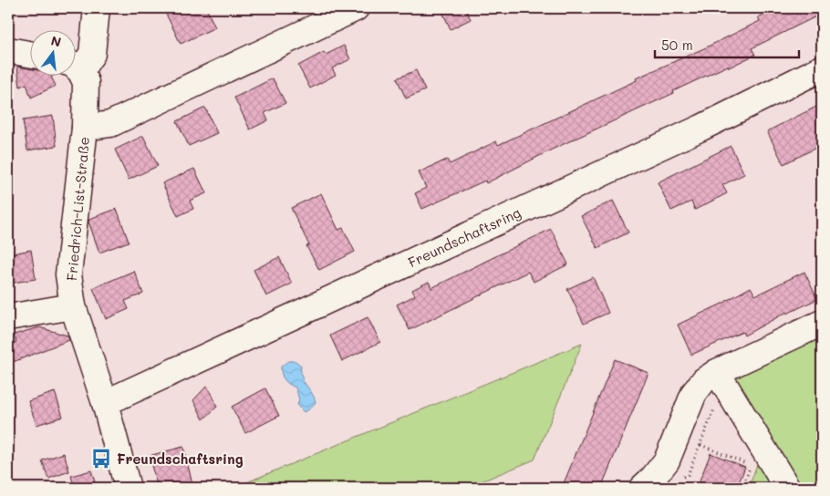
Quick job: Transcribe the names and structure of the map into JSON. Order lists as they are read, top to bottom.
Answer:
{
  "streets": {
    "street": ["Friedrich-List-Straße", "Freundschaftsring"]
  },
  "crossings": [
    ["Friedrich-List-Straße", "Freundschaftsring"]
  ],
  "places": {
    "bus stop": ["Freundschaftsring"]
  },
  "scale_bar": "50 m",
  "north": "top"
}
